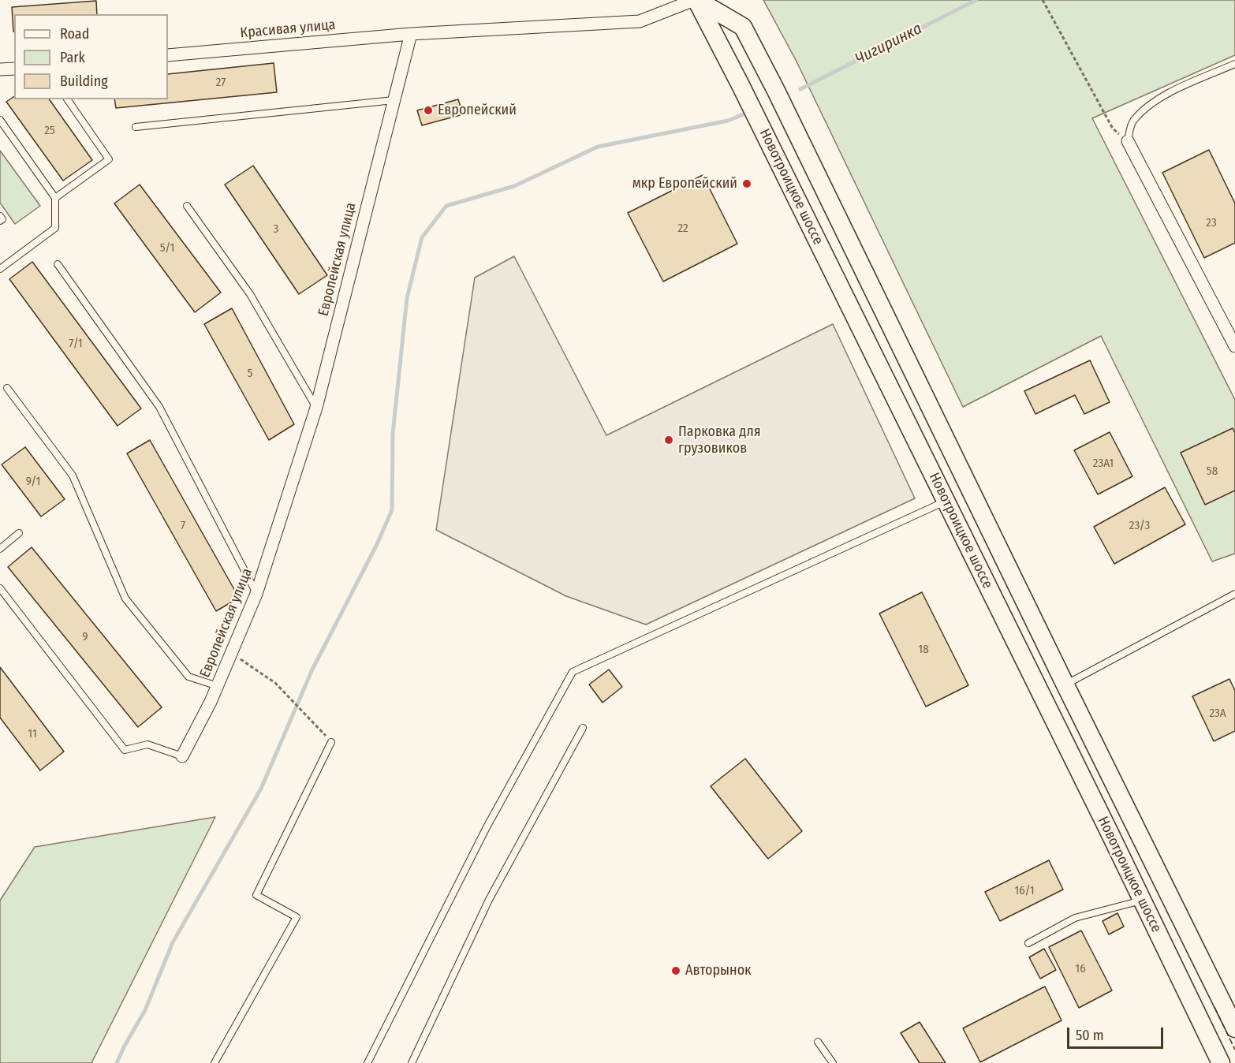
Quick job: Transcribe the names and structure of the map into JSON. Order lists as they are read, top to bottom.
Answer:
{
  "streets": {
    "main road": ["Новотроицкое шоссе"],
    "street": ["Красивая улица", "Европейская улица"]
  },
  "crossings": [
    ["Красивая улица", "Европейская улица"]
  ],
  "water": ["Чигиринка"],
  "places": [
    "Европейский",
    "мкр Европейский",
    "Парковка для грузовиков",
    "Авторынок"
  ],
  "house_numbers": [
    "27",
    "25",
    "23",
    "22",
    "3",
    "5/1",
    "7/1",
    "5",
    "23А1",
    "58",
    "9/1",
    "7",
    "23/3",
    "9",
    "18",
    "23А",
    "11",
    "16/1",
    "16"
  ],
  "legend": ["Road", "Park", "Building"],
  "scale_bar": "50 m"
}
